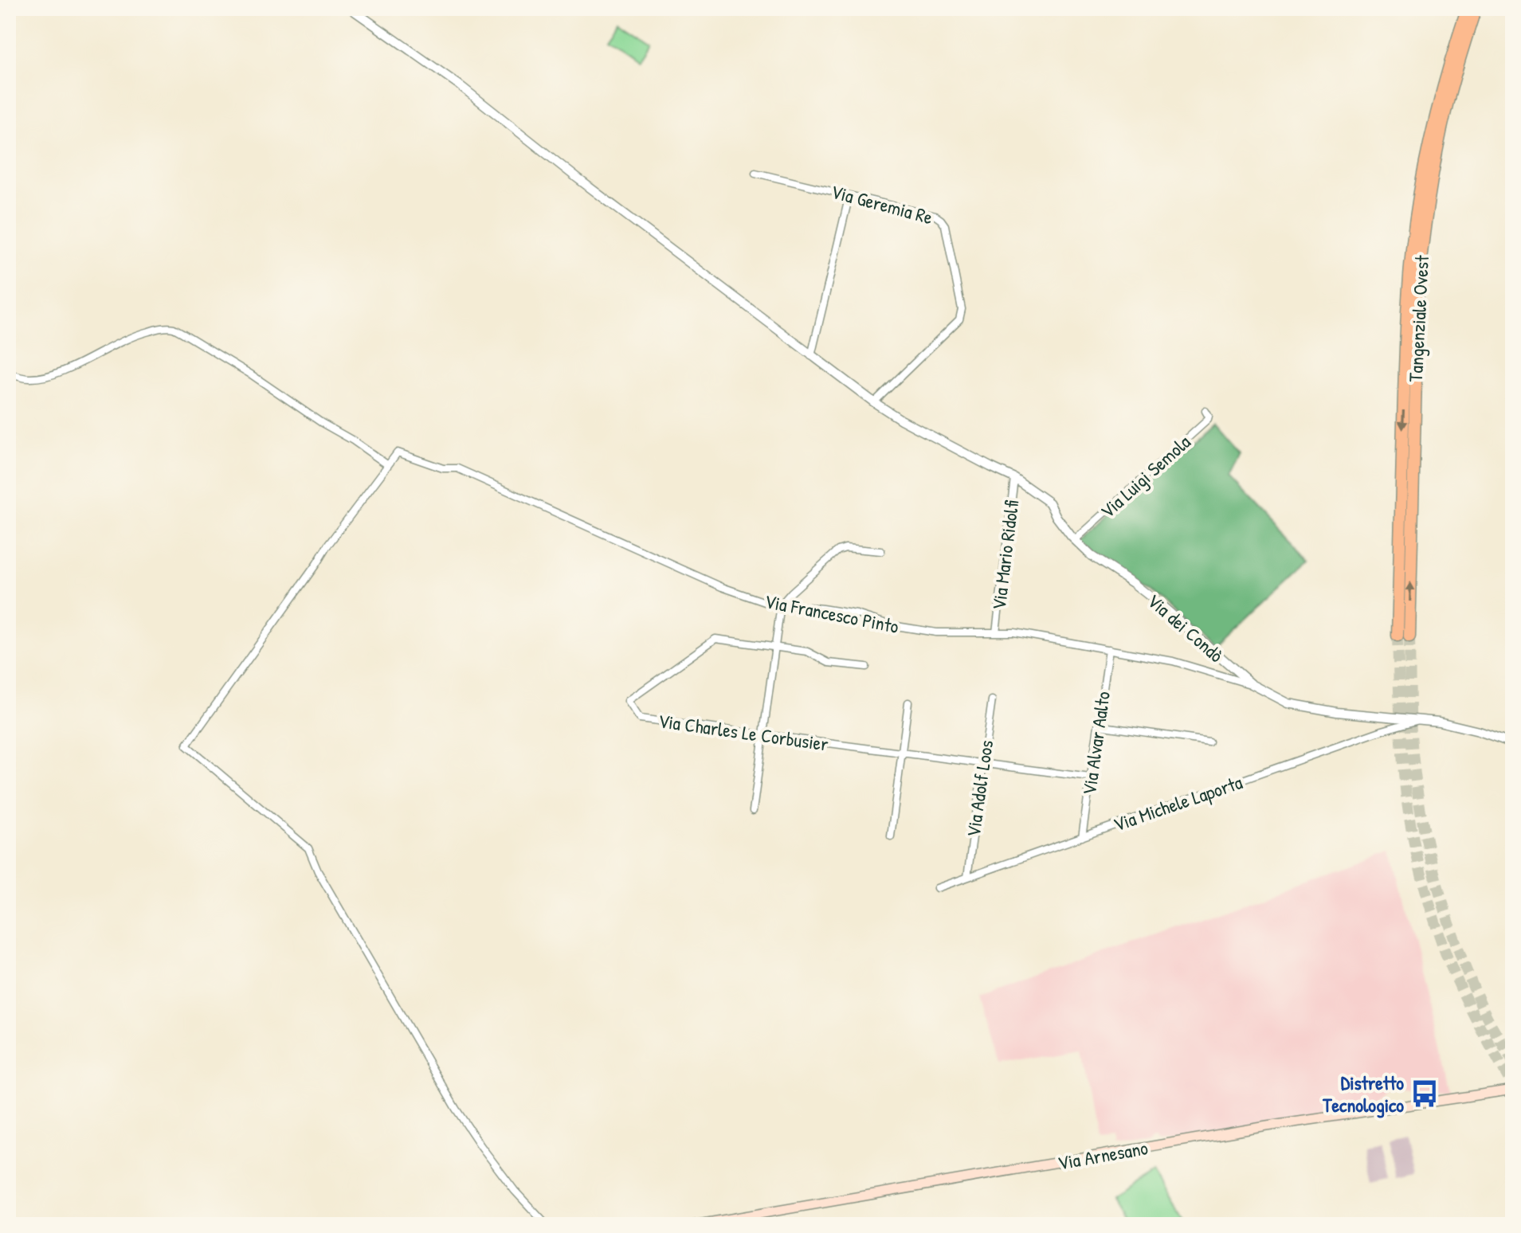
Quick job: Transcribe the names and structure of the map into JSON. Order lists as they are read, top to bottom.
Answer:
{
  "streets": {
    "highway": ["Tangenziale Ovest"],
    "main road": ["Via Arnesano"],
    "street": [
      "Via Geremia Re",
      "Via Luigi Semola",
      "Via Mario Ridolfi",
      "Via Francesco Pinto",
      "Via dei Condò",
      "Via Charles Le Corbusier",
      "Via Alvar Aalto",
      "Via Adolf Loos",
      "Via Michele Laporta"
    ]
  },
  "crossings": [
    ["Via Geremia Re", "Via dei Condò"],
    ["Via Luigi Semola", "Via dei Condò"],
    ["Via Mario Ridolfi", "Via Francesco Pinto"],
    ["Via Mario Ridolfi", "Via dei Condò"],
    ["Via Francesco Pinto", "Via dei Condò"],
    ["Via Francesco Pinto", "Via Alvar Aalto"],
    ["Via dei Condò", "Via Michele Laporta"],
    ["Via Charles Le Corbusier", "Via Alvar Aalto"],
    ["Via Charles Le Corbusier", "Via Adolf Loos"],
    ["Via Alvar Aalto", "Via Michele Laporta"],
    ["Via Adolf Loos", "Via Michele Laporta"]
  ],
  "places": {
    "bus stop": ["Distretto Tecnologico"]
  }
}
